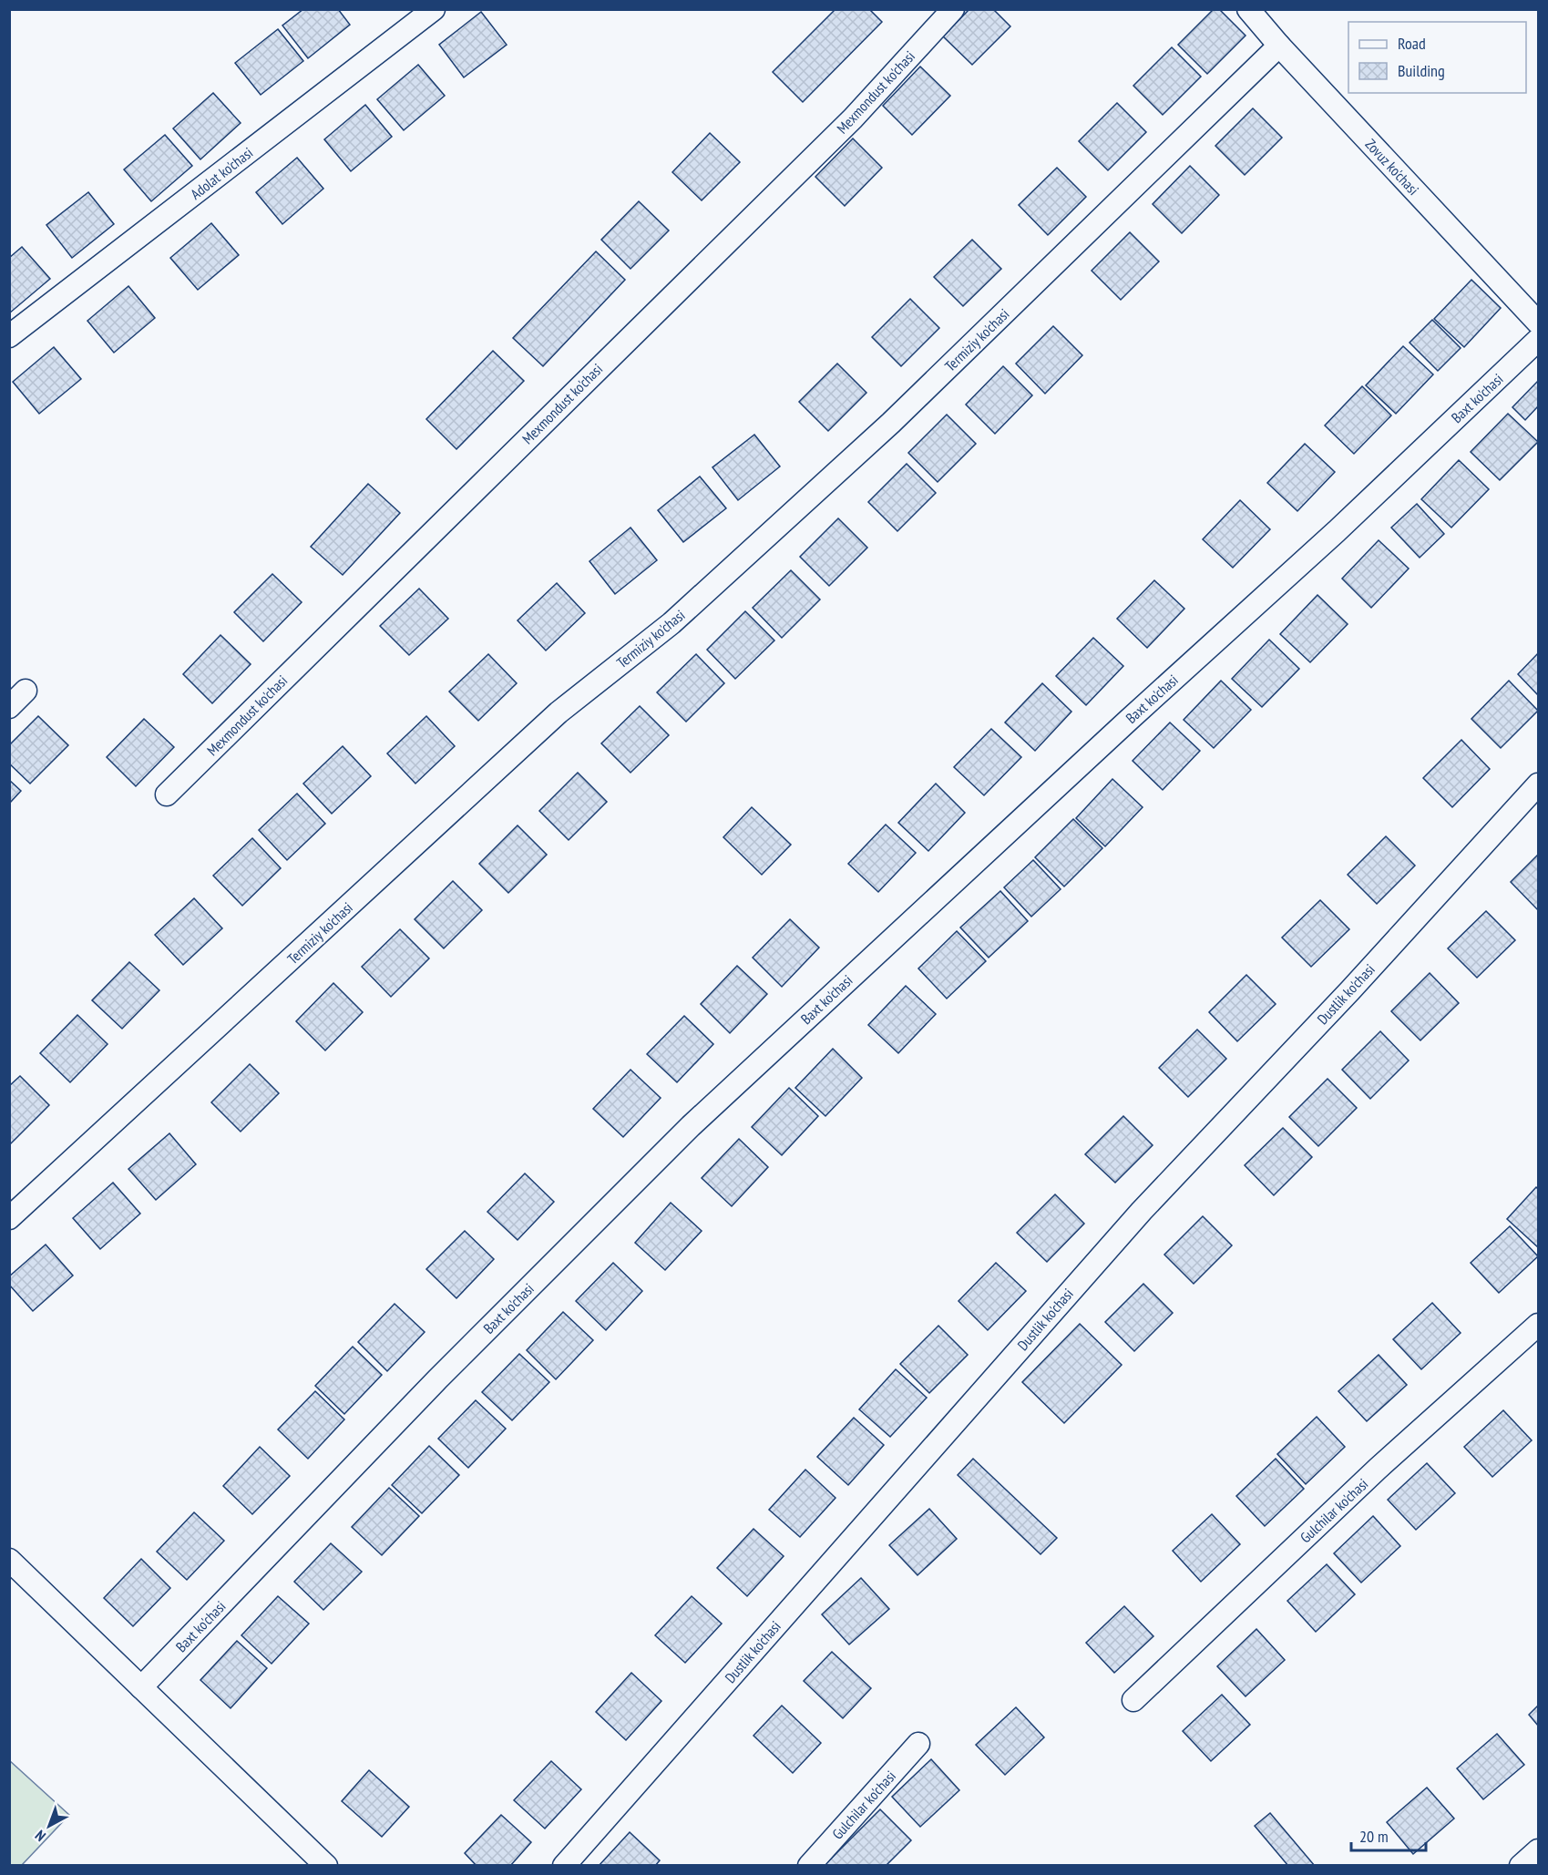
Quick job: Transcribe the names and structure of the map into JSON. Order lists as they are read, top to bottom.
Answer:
{
  "streets": {
    "street": [
      "Mexmondust ko'chasi",
      "Zovuz ko'chasi",
      "Adolat ko'chasi",
      "Termiziy ko'chasi",
      "Baxt ko'chasi",
      "Dustlik ko'chasi",
      "Gulchilar ko'chasi"
    ]
  },
  "crossings": [
    ["Zovuz ko'chasi", "Termiziy ko'chasi"]
  ],
  "legend": ["Road", "Building"],
  "scale_bar": "20 m",
  "north": "bottom left"
}
